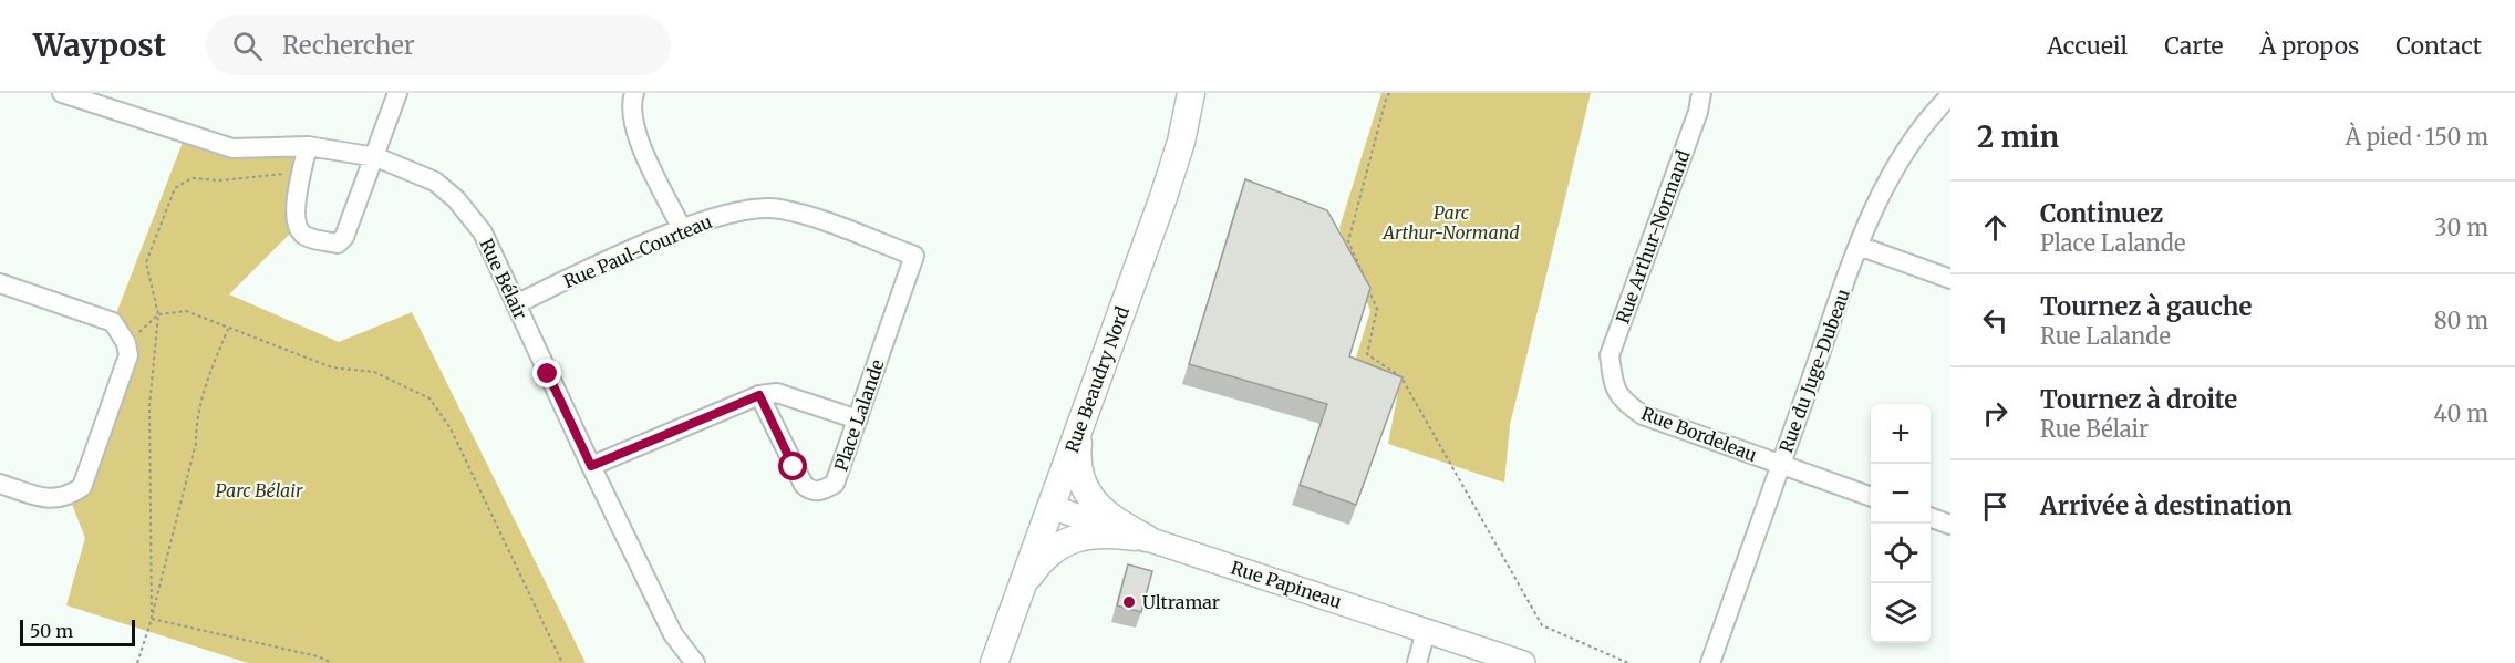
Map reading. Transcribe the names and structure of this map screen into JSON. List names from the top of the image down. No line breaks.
{"streets":{"main road":["Rue Beaudry Nord"],"street":["Rue Arthur-Normand","Rue Paul-Courteau","Rue Bélair","Rue du Juge-Dubeau","Place Lalande","Rue Bordeleau","Rue Papineau"]},"crossings":[["Rue Arthur-Normand","Rue Bordeleau"],["Rue Paul-Courteau","Rue Bélair"],["Rue Paul-Courteau","Place Lalande"],["Rue du Juge-Dubeau","Rue Bordeleau"],["Rue Beaudry Nord","Rue Papineau"]],"parks":["Parc Arthur-Normand","Parc Bélair"],"places":["Ultramar"],"scale_bar":"50 m","page":{"header":"Waypost","search":"Rechercher","nav":["Accueil","Carte","À propos","Contact"],"heading":["2 min","À pied · 150 m"],"list":[["Continuez","Place Lalande","30 m"],["Tournez à gauche","Rue Lalande","80 m"],["Tournez à droite","Rue Bélair","40 m"],"Arrivée à destination"],"map_buttons":["+","−"],"scale":"50 m"}}
